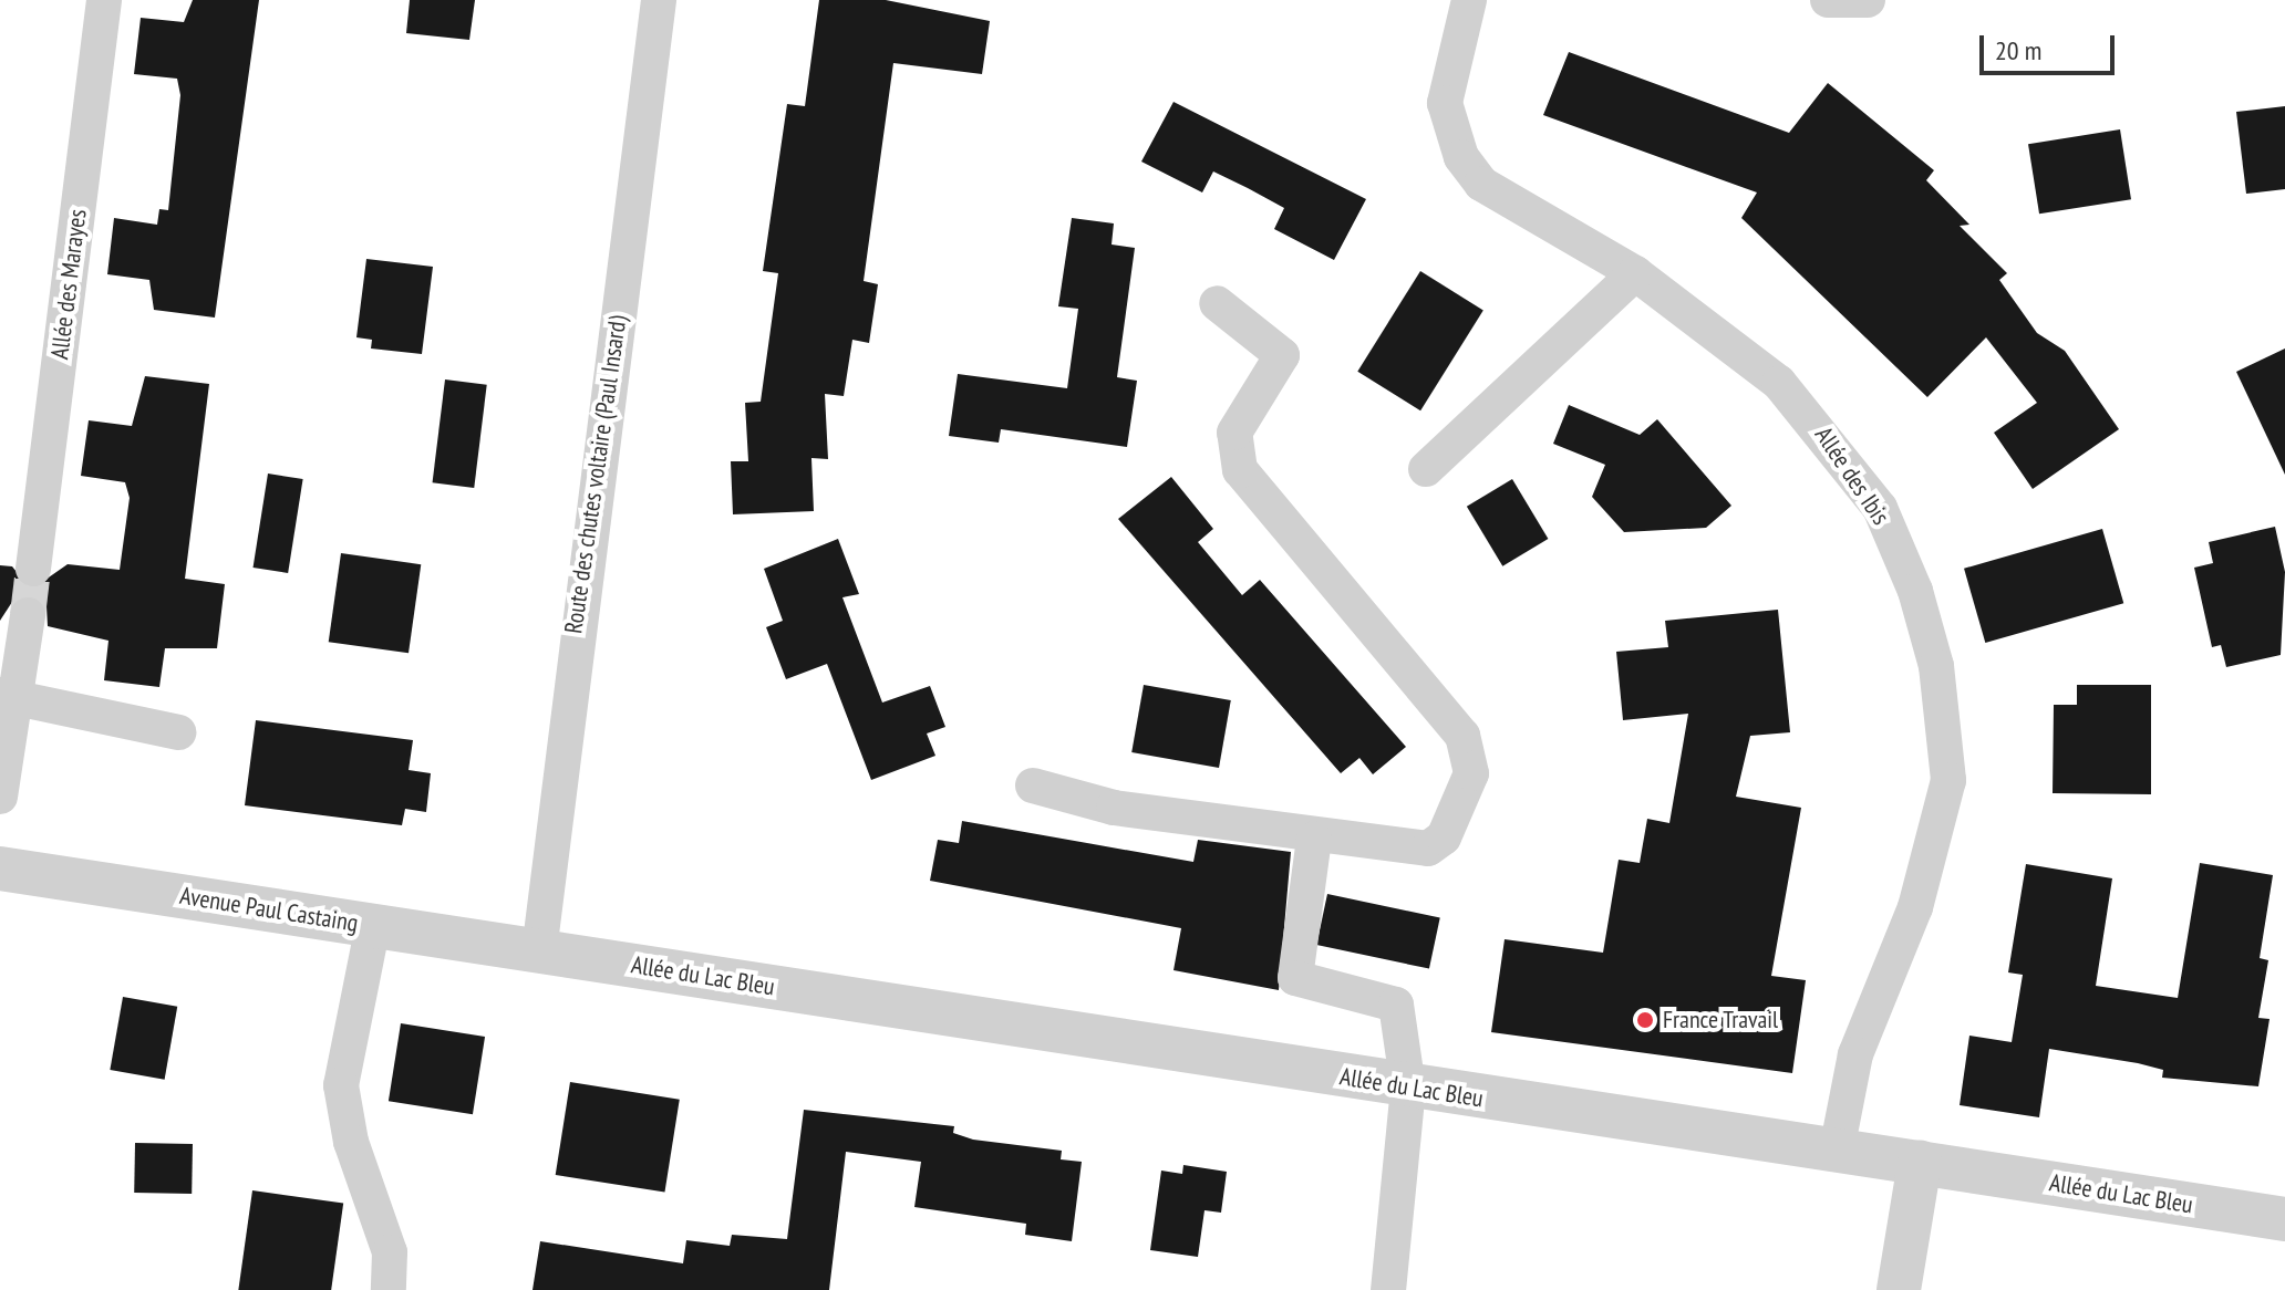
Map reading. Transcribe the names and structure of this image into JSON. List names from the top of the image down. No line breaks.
{"streets":{"street":["Allée des Marayes","Route des chutes voltaire (Paul Insard)","Allée des Ibis","Avenue Paul Castaing","Allée du Lac Bleu"]},"crossings":[["Route des chutes voltaire (Paul Insard)","Avenue Paul Castaing"],["Route des chutes voltaire (Paul Insard)","Allée du Lac Bleu"],["Allée des Ibis","Allée du Lac Bleu"],["Avenue Paul Castaing","Allée du Lac Bleu"]],"places":["France Travail"],"scale_bar":"20 m"}
